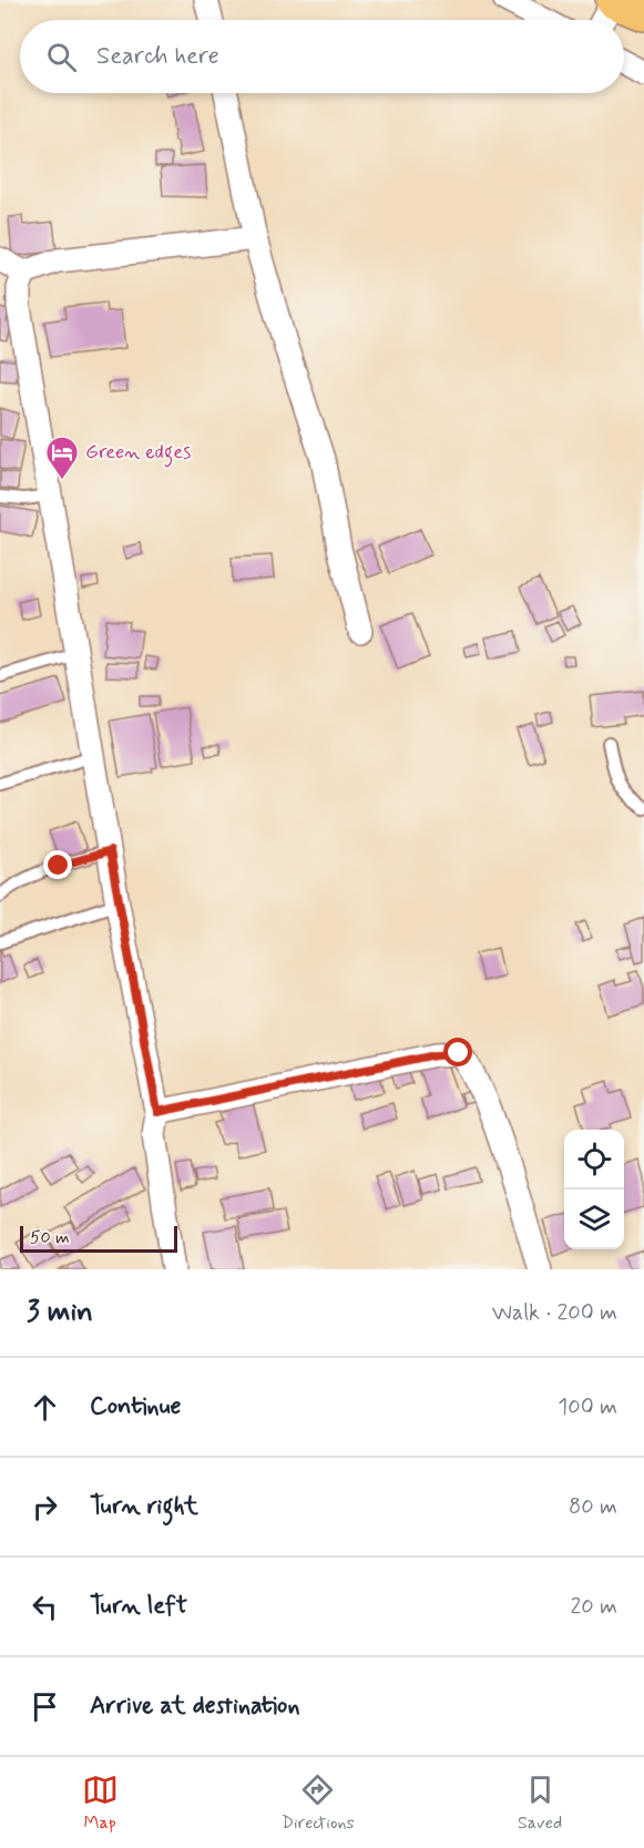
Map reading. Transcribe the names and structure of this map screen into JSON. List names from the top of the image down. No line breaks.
{"places":{"hotel":["Green edges"]},"scale_bar":"50 m","page":{"search":"Search here","scale":"50 m","heading":["3 min","Walk · 200 m"],"list":[["Continue","100 m"],["Turn right","80 m"],["Turn left","20 m"],"Arrive at destination"],"nav":["Map","Directions","Saved"]}}
